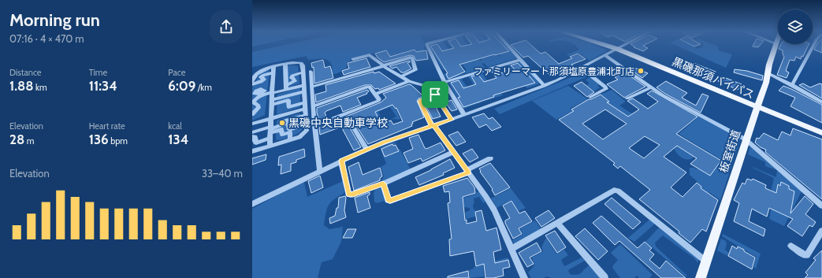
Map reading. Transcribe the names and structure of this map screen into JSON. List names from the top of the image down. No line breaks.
{"streets":{"main road":["黒磯那須バイパス","板室街道"]},"crossings":[["黒磯那須バイパス","板室街道"]],"places":["ファミリーマート那須塩原豊浦北町店","黒磯中央自動車学校"],"page":{"heading":["Morning run","07:16 · 4 × 470 m"],"stats":[["Distance","1.88 km"],["Time","11:34"],["Pace","6:09 /km"],["Elevation","28 m"],["Heart rate","136 bpm"],["kcal","134"]],"chart":["Elevation","33–40 m"]}}
